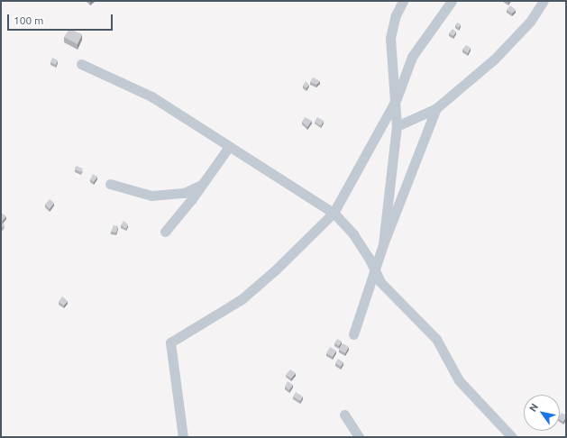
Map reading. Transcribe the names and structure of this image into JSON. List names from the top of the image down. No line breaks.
{"scale_bar":"100 m","north":"top left"}
